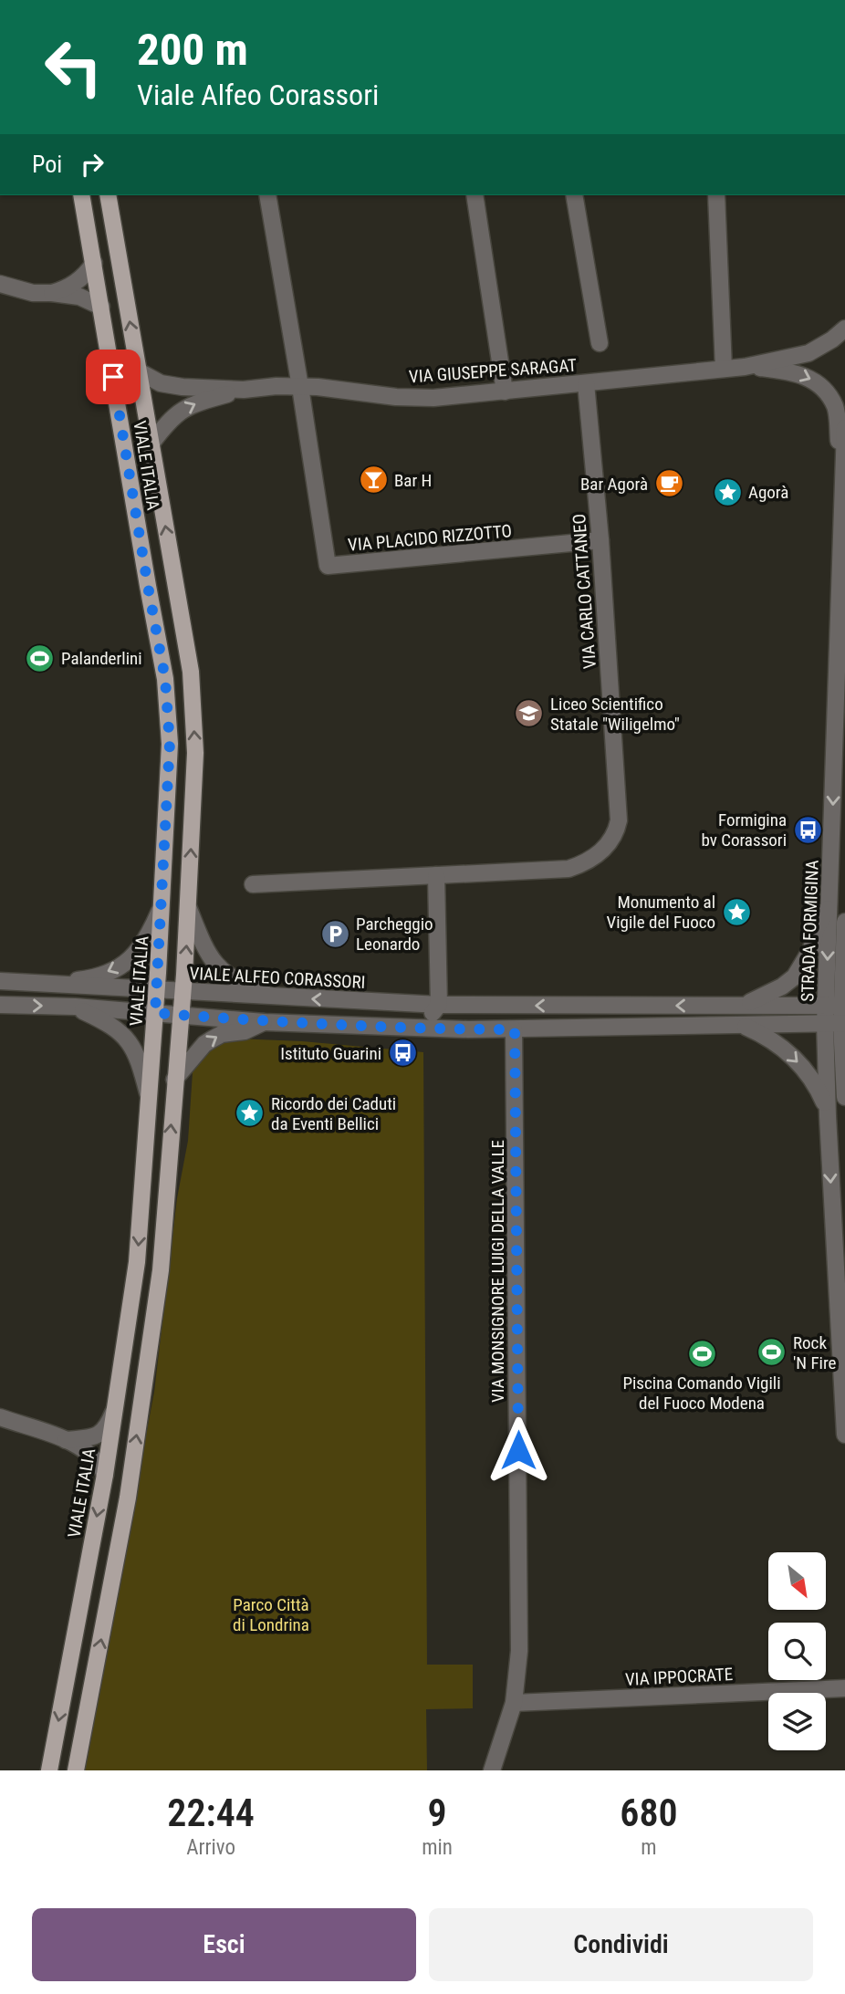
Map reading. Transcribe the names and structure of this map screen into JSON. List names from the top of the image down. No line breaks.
{"streets":{"main road":["VIALE ITALIA"],"street":["VIA GIUSEPPE SARAGAT","VIA PLACIDO RIZZOTTO","VIA CARLO CATTANEO","STRADA FORMIGINA","VIALE ALFEO CORASSORI","VIA MONSIGNORE LUIGI DELLA VALLE","VIA IPPOCRATE"]},"crossings":[["VIA GIUSEPPE SARAGAT","VIALE ITALIA"],["VIA GIUSEPPE SARAGAT","VIA PLACIDO RIZZOTTO"],["VIA GIUSEPPE SARAGAT","VIA CARLO CATTANEO"],["VIA GIUSEPPE SARAGAT","STRADA FORMIGINA"],["VIALE ITALIA","VIALE ALFEO CORASSORI"],["VIA PLACIDO RIZZOTTO","VIA CARLO CATTANEO"],["STRADA FORMIGINA","VIALE ALFEO CORASSORI"],["VIA MONSIGNORE LUIGI DELLA VALLE","VIA IPPOCRATE"]],"one_way":["STRADA FORMIGINA"],"parks":["Parco Città di Londrina"],"places":{"bar":["Bar H"],"cafe":["Bar Agorà"],"place":["Agorà","Monumento al Vigile del Fuoco","Ricordo dei Caduti da Eventi Bellici"],"sports":["Palanderlini","Rock 'N Fire","Piscina Comando Vigili del Fuoco Modena"],"school or university":["Liceo Scientifico Statale \"Wiligelmo\""],"bus stop":["Formigina bv Corassori","Istituto Guarini"],"parking":["Parcheggio Leonardo"]},"north":"bottom right","page":{"turn":["200 m","Viale Alfeo Corassori"],"then":"Poi","eta":["22:44","Arrivo","9","min","680","m"],"buttons":["Esci","Condividi"]}}
